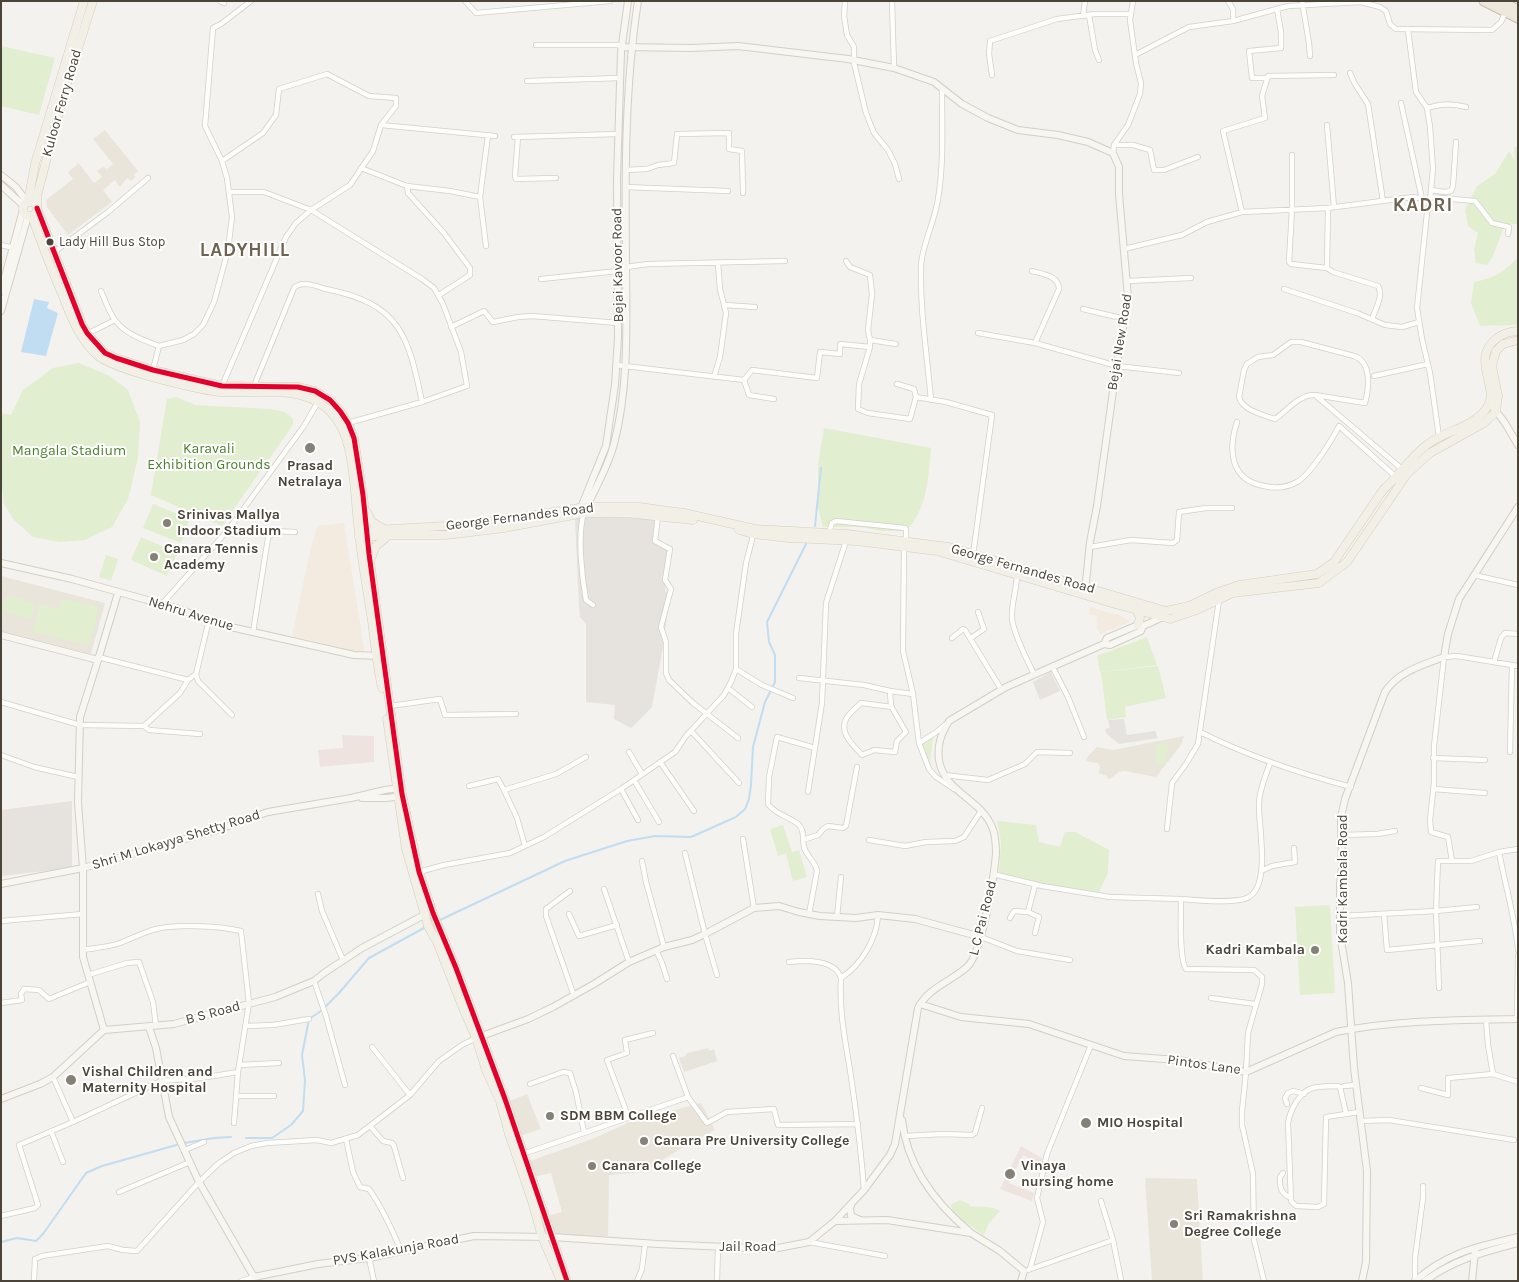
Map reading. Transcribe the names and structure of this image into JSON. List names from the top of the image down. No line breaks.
{"streets":{"main road":["Kuloor Ferry Road","George Fernandes Road"],"street":["Bejai Kavoor Road","Bejai New Road","Nehru Avenue","Shri M Lokayya Shetty Road","Kadri Kambala Road","L C Pai Road","B S Road","Pintos Lane","Jail Road","PVS Kalakunja Road"]},"crossings":[["Bejai Kavoor Road","George Fernandes Road"],["Bejai New Road","George Fernandes Road"],["Kadri Kambala Road","Pintos Lane"],["L C Pai Road","Pintos Lane"],["Jail Road","PVS Kalakunja Road"]],"districts":["KADRI","LADYHILL"],"parks":["Karavali Exhibition Grounds","Mangala Stadium"],"places":["Lady Hill Bus Stop","Prasad Netralaya","Srinivas Mallya Indoor Stadium","Canara Tennis Academy","Kadri Kambala","Vishal Children and Maternity Hospital","SDM BBM College","MIO Hospital","Canara Pre University College","Canara College","Vinaya nursing home","Sri Ramakrishna Degree College"]}
